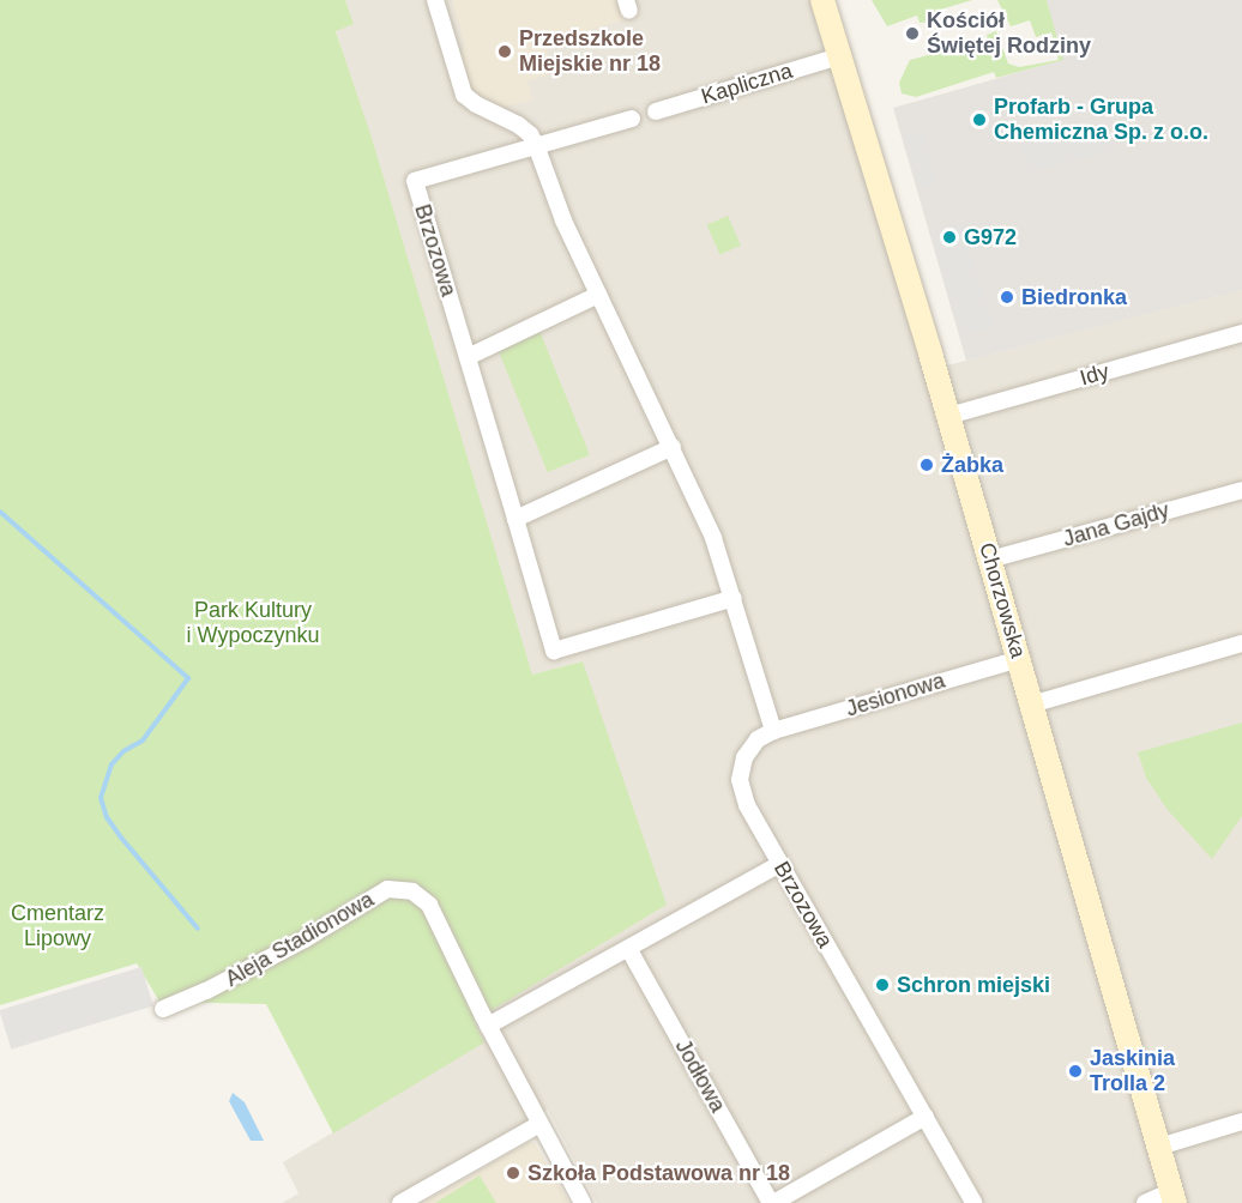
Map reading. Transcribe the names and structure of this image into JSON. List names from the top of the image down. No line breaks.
{"streets":{"main road":["Chorzowska"],"street":["Kapliczna","Brzozowa","Idy","Jana Gajdy","Jesionowa","Aleja Stadionowa","Jodłowa"]},"crossings":[["Kapliczna","Chorzowska"],["Brzozowa","Jesionowa"],["Brzozowa","Jodłowa"],["Idy","Chorzowska"],["Jana Gajdy","Chorzowska"],["Chorzowska","Jesionowa"]],"parks":["Park Kultury i Wypoczynku","Cmentarz Lipowy"],"places":["Kościół Świętej Rodziny","Przedszkole Miejskie nr 18","Profarb - Grupa Chemiczna Sp. z o.o.","G972","Biedronka","Żabka","Schron miejski","Jaskinia Trolla 2","Szkoła Podstawowa nr 18"]}
